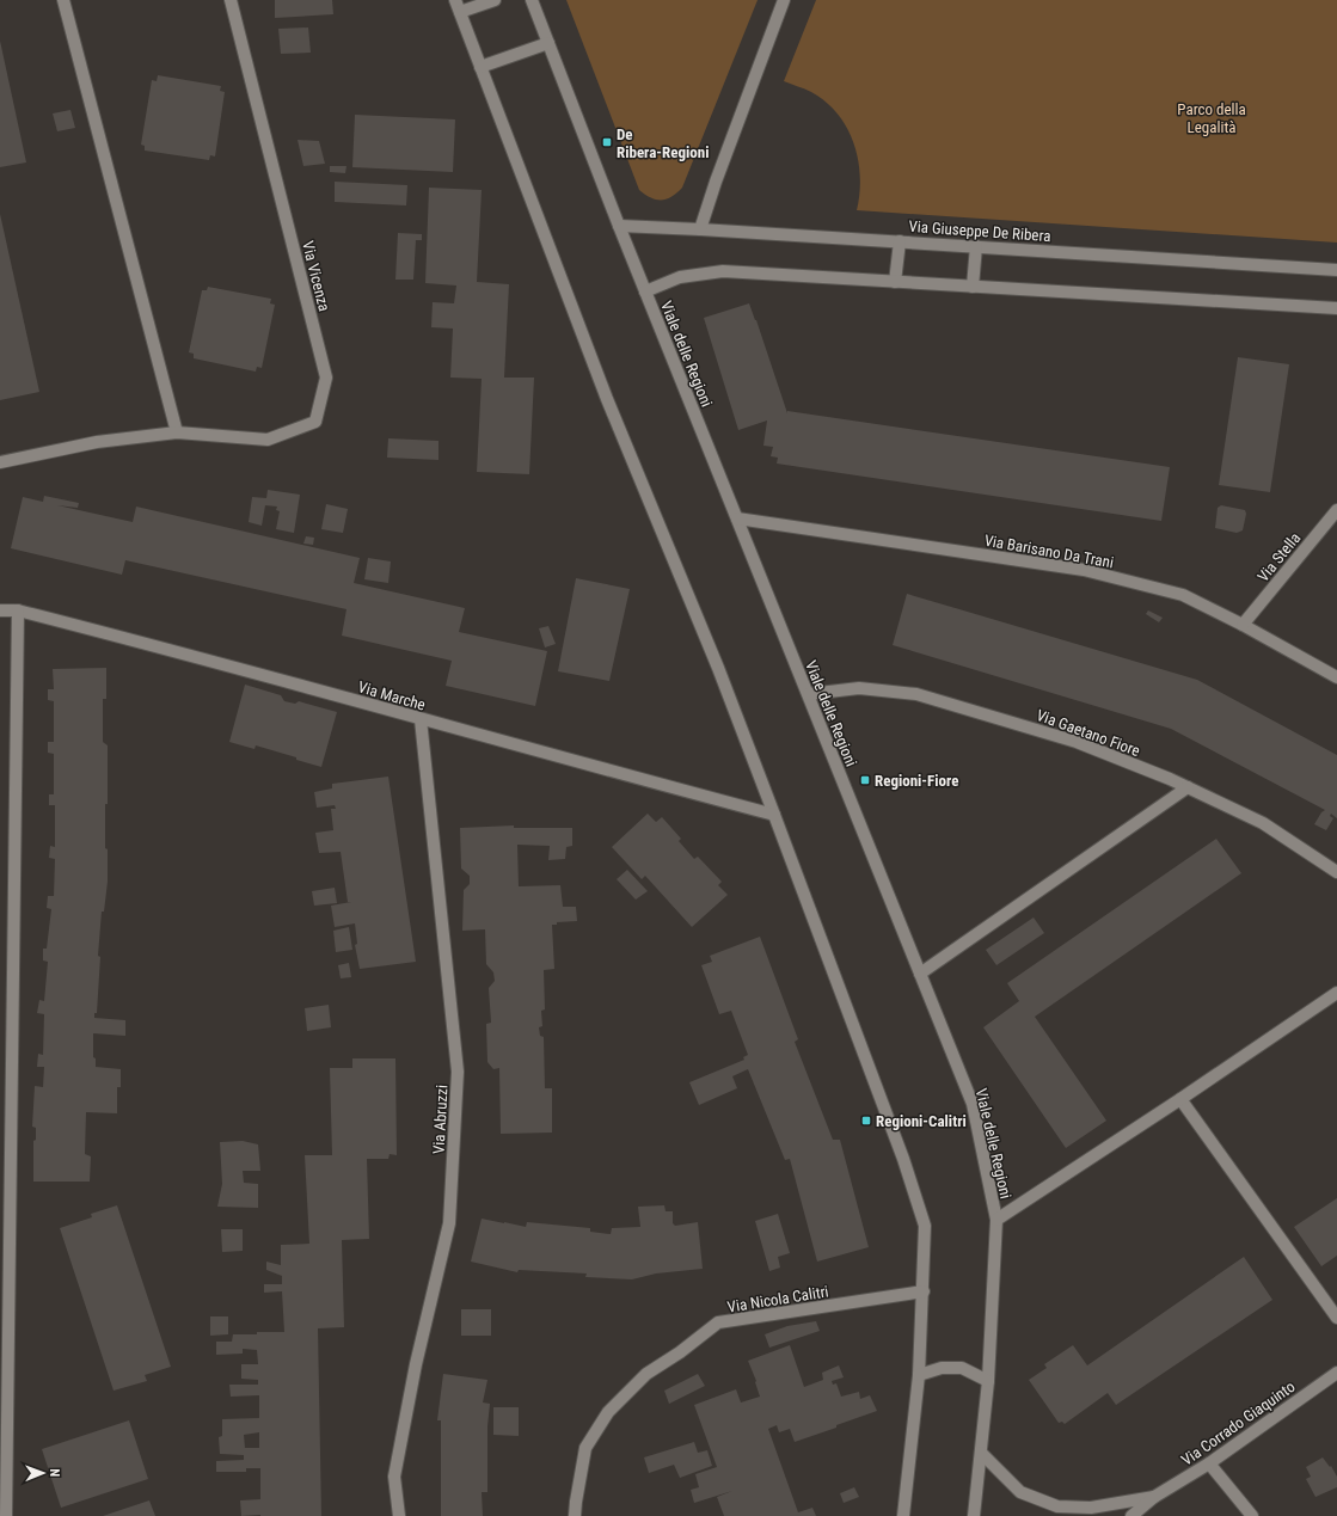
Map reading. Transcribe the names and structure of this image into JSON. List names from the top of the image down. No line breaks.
{"streets":{"street":["Via Giuseppe De Ribera","Via Vicenza","Viale delle Regioni","Via Barisano Da Trani","Via Stella","Via Marche","Via Gaetano Fiore","Via Abruzzi","Via Nicola Calitri","Via Corrado Giaquinto"]},"crossings":[["Via Giuseppe De Ribera","Viale delle Regioni"],["Viale delle Regioni","Via Barisano Da Trani"],["Viale delle Regioni","Via Gaetano Fiore"],["Viale delle Regioni","Via Corrado Giaquinto"],["Via Barisano Da Trani","Via Stella"],["Via Marche","Via Abruzzi"]],"parks":["Parco della Legalità"],"places":{"transit":["De Ribera-Regioni","Regioni-Fiore","Regioni-Calitri"]},"north":"right"}
